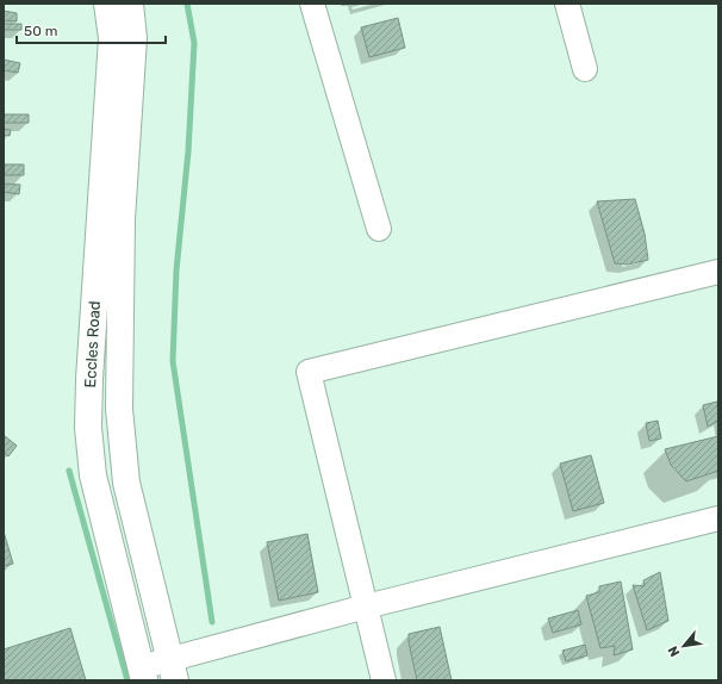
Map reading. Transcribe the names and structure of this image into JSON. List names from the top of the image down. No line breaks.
{"streets":{"street":["Eccles Road"]},"scale_bar":"50 m","north":"bottom left"}
